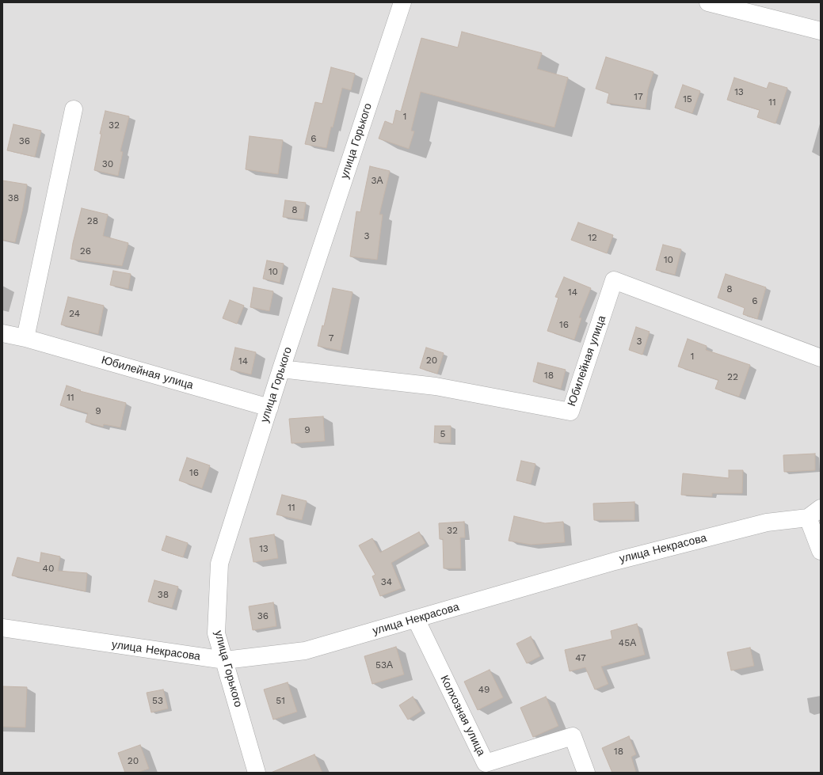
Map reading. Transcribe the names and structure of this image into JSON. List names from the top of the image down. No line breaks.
{"streets":{"street":["улица Горького","Юбилейная улица","улица Некрасова","Колхозная улица"]},"crossings":[["улица Горького","Юбилейная улица"],["улица Горького","улица Некрасова"],["улица Некрасова","Колхозная улица"]],"house_numbers":["13","17","15","11","1","32","6","36","30","3А","38","8","28","3","12","26","10","10","8","14","6","24","16","7","3","1","20","14","18","22","11","9","9","5","16","11","32","13","40","34","38","36","45А","47","53А","49","53","51","18","20"]}
